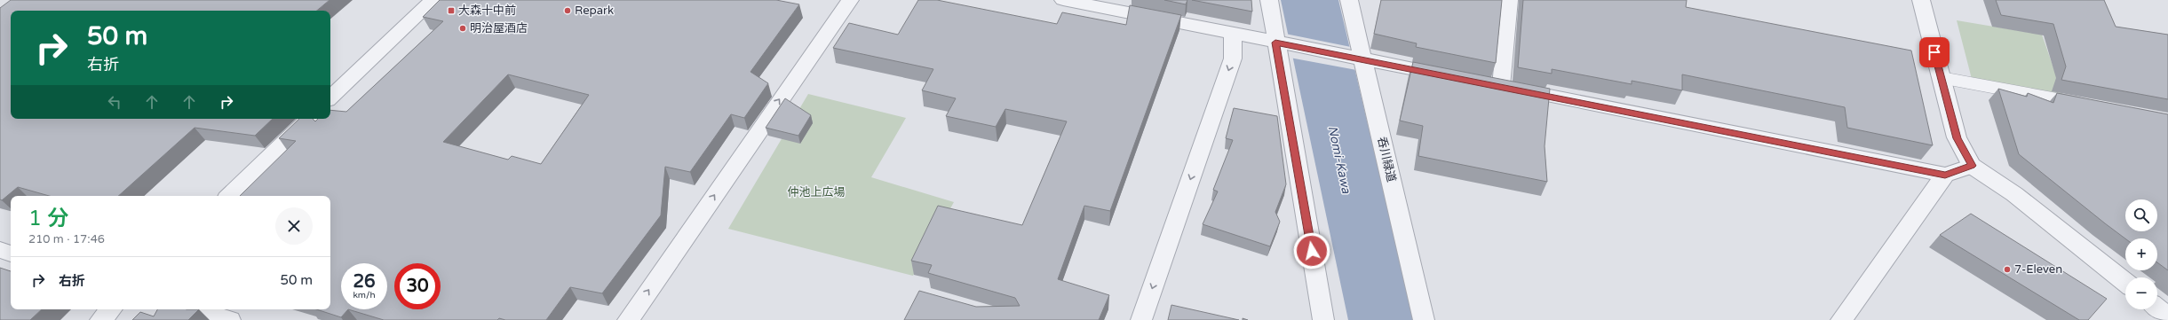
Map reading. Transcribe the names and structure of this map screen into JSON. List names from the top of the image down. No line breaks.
{"streets":{"street":["呑川緑道"]},"water":["Nomi-Kawa"],"parks":["仲池上広場"],"places":{"transit":["大森十中前"],"other":["Repark","明治屋酒店","7-Eleven"]},"page":{"turn":["50 m","右折"],"heading":["1 分","210 m · 17:46"],"map_buttons":["+","−"],"list":[{"name":"右折","value":"50 m"}],"speed":"26 km/h","limit":"30"}}
